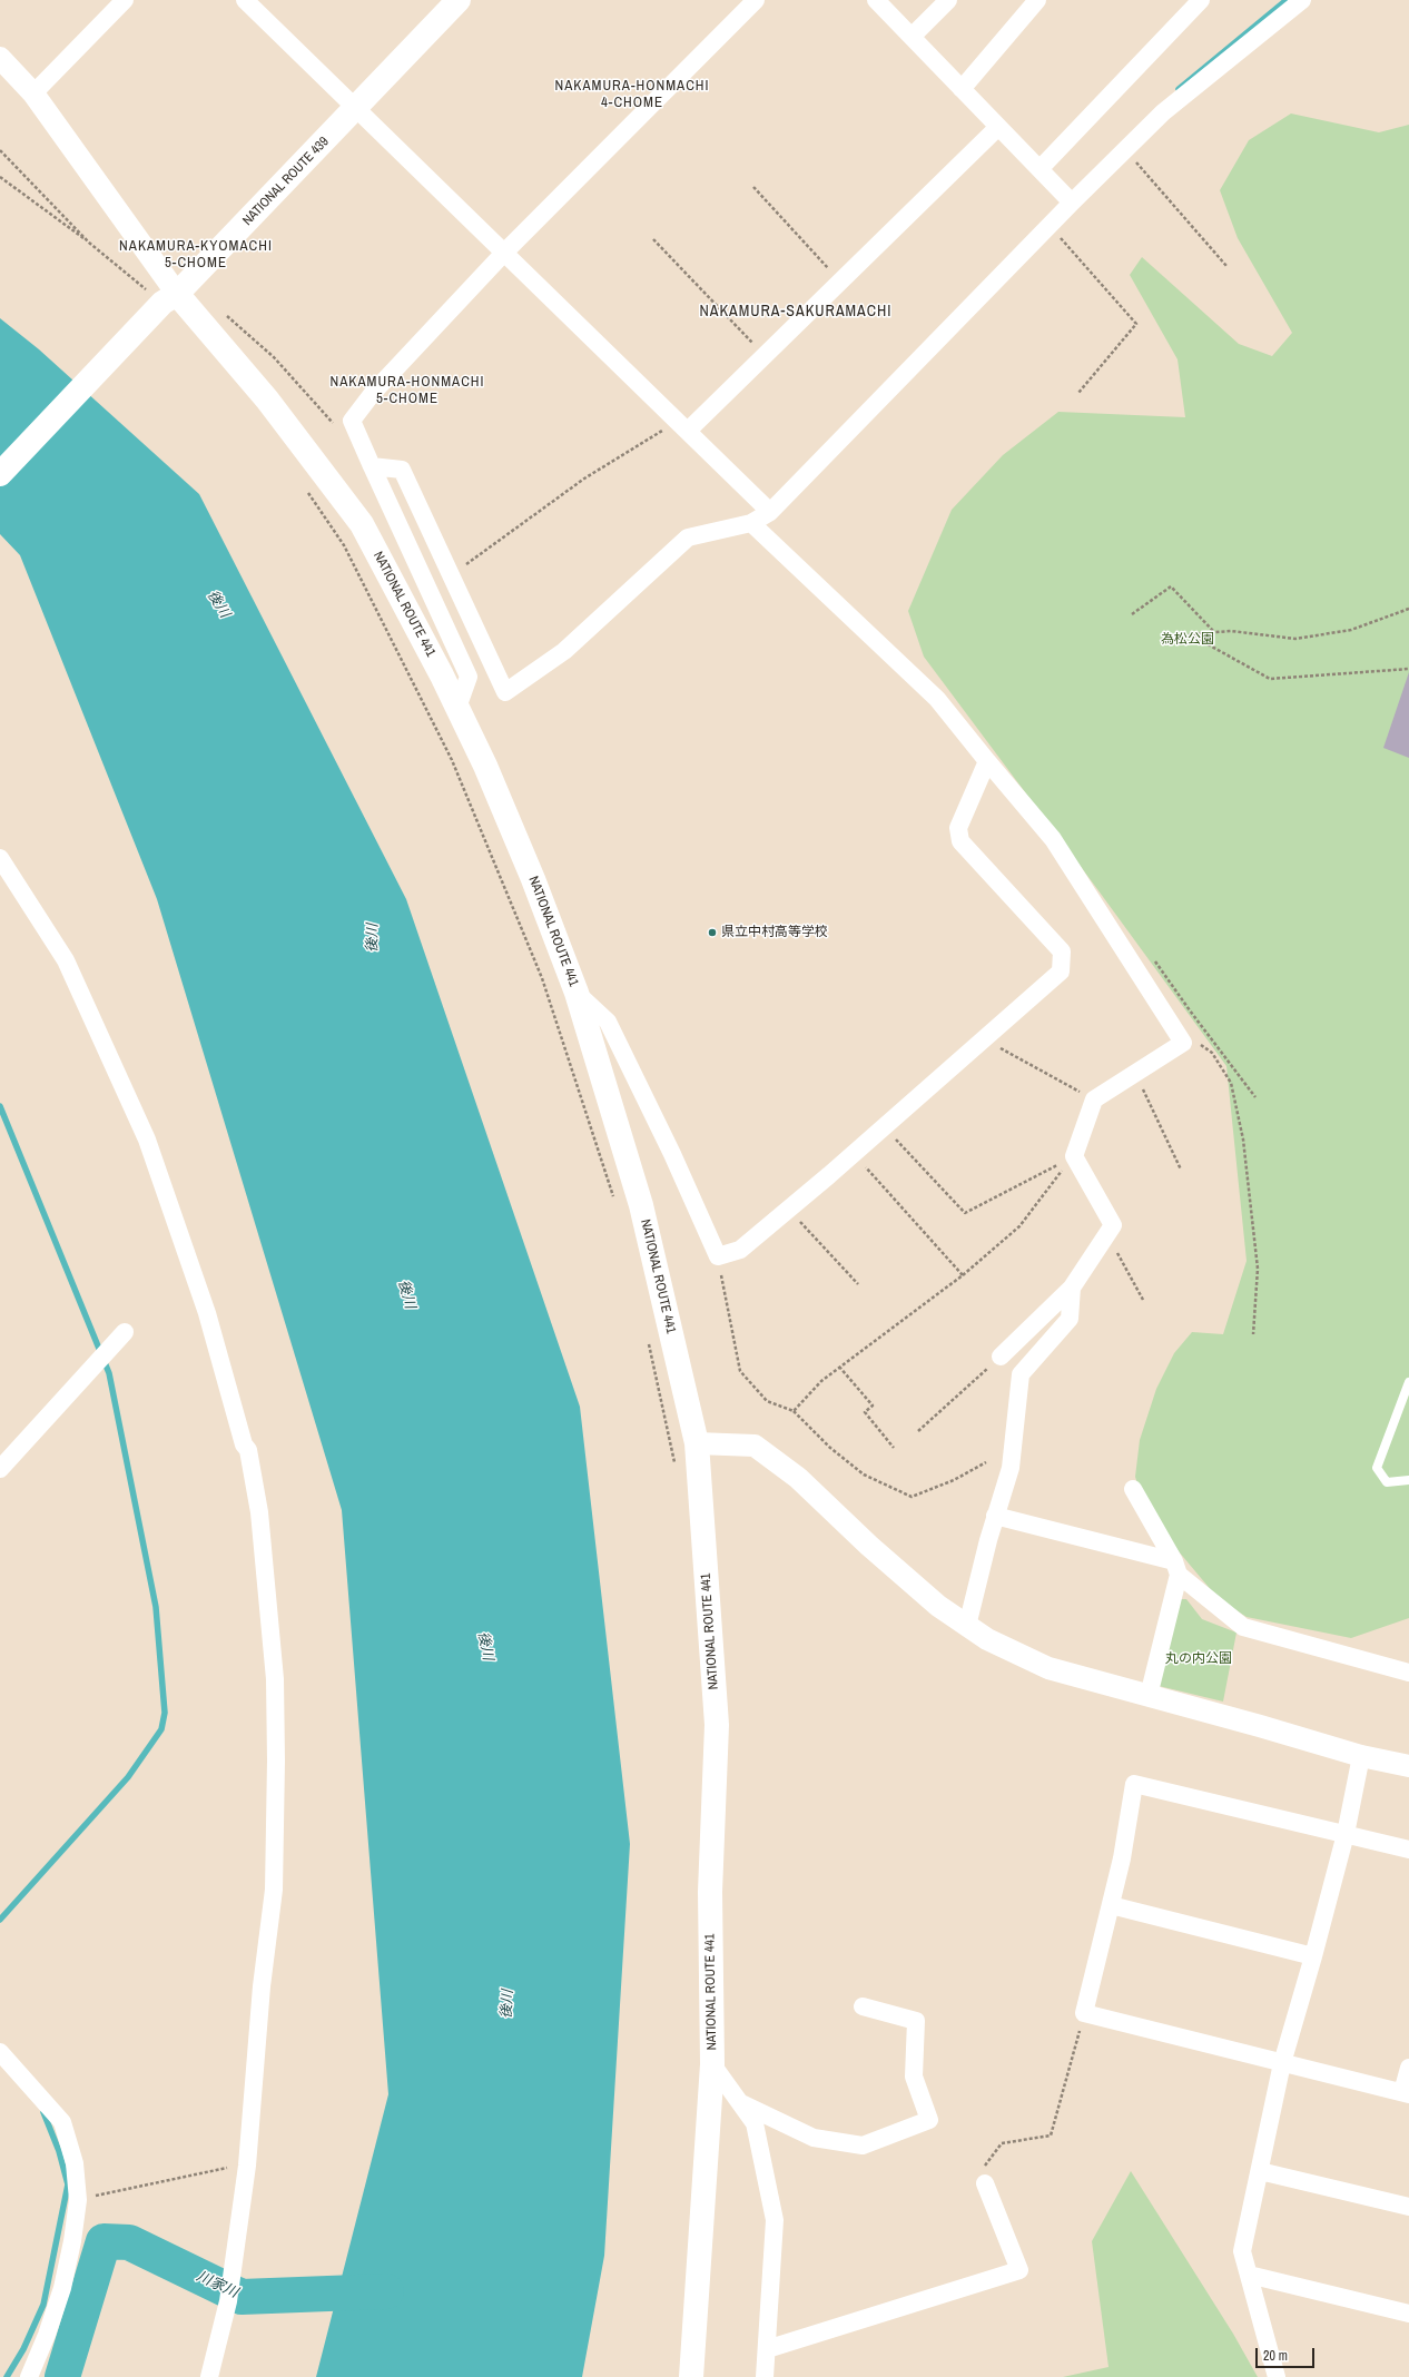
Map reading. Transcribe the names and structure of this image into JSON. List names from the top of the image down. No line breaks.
{"streets":{"highway":["NATIONAL ROUTE 439","NATIONAL ROUTE 441"]},"crossings":[["NATIONAL ROUTE 439","NATIONAL ROUTE 441"]],"districts":["NAKAMURA-HONMACHI 4-CHOME","NAKAMURA-KYOMACHI 5-CHOME","NAKAMURA-SAKURAMACHI","NAKAMURA-HONMACHI 5-CHOME"],"water":["後川","川家川"],"parks":["為松公園","丸の内公園"],"places":["県立中村高等学校"],"scale_bar":"20 m"}
